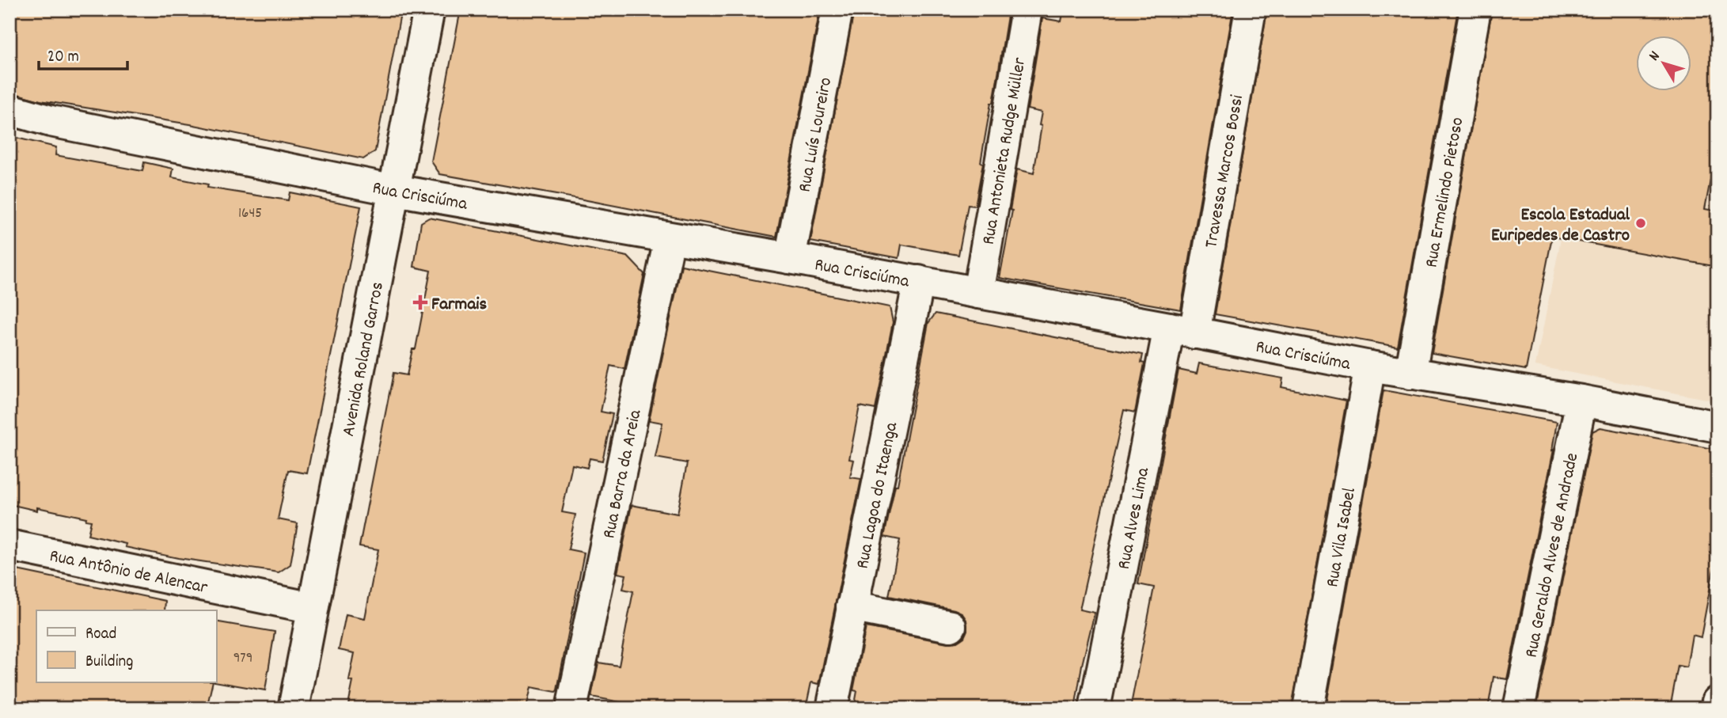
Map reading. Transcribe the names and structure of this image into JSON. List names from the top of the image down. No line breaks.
{"streets":{"street":["Rua Luís Loureiro","Rua Antonieta Rudge Müller","Travessa Marcos Bossi","Rua Ermelindo Pietoso","Rua Crisciúma","Avenida Roland Garros","Rua Barra da Areia","Rua Lagoa do Itaenga","Rua Alves Lima","Rua Vila Isabel","Rua Geraldo Alves de Andrade","Rua Antônio de Alencar"]},"crossings":[["Rua Luís Loureiro","Rua Crisciúma"],["Rua Antonieta Rudge Müller","Rua Crisciúma"],["Travessa Marcos Bossi","Rua Crisciúma"],["Travessa Marcos Bossi","Rua Alves Lima"],["Rua Ermelindo Pietoso","Rua Crisciúma"],["Rua Crisciúma","Avenida Roland Garros"],["Rua Crisciúma","Rua Barra da Areia"],["Rua Crisciúma","Rua Lagoa do Itaenga"],["Rua Crisciúma","Rua Alves Lima"],["Rua Crisciúma","Rua Vila Isabel"],["Rua Crisciúma","Rua Geraldo Alves de Andrade"],["Avenida Roland Garros","Rua Antônio de Alencar"]],"places":{"other":["Escola Estadual Euripedes de Castro"],"health":["Farmais"]},"house_numbers":["1645","979"],"legend":["Road","Building"],"scale_bar":"20 m","north":"top left"}
